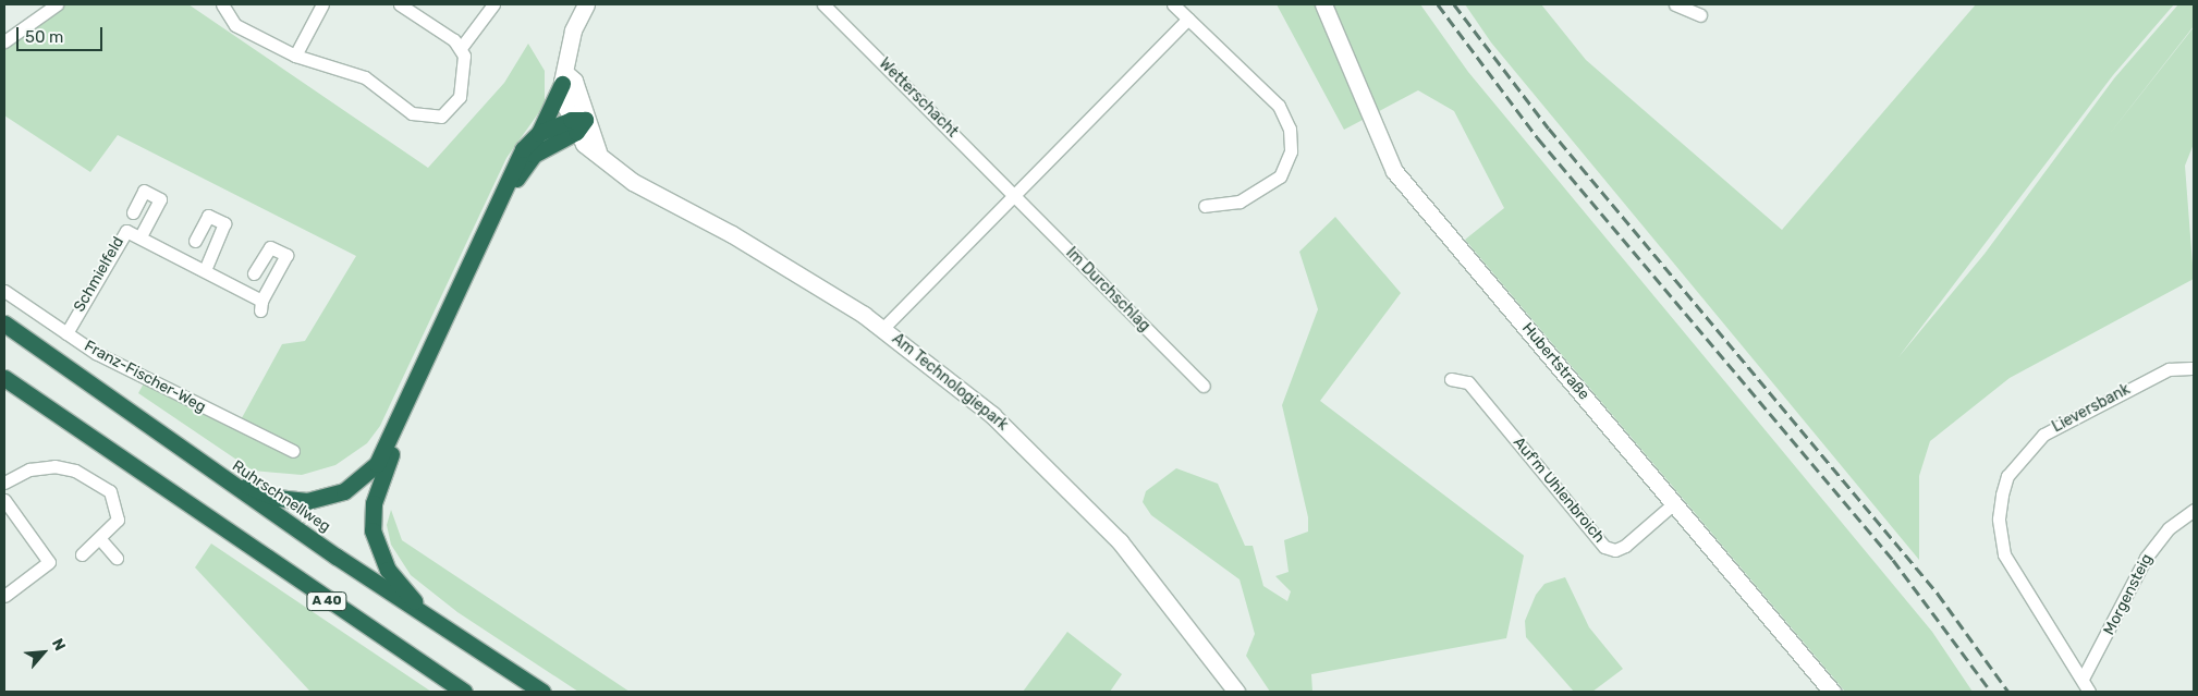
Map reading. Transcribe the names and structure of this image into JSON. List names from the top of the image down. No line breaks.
{"streets":{"highway":["Ruhrschnellweg","A 40"],"street":["Wetterschacht","Schmielfeld","Im Durchschlag","Hubertstraße","Franz-Fischer-Weg","Am Technologiepark","Lieversbank","Auf'm Uhlenbroich","Morgensteig"]},"crossings":[["Wetterschacht","Im Durchschlag"],["Schmielfeld","Franz-Fischer-Weg"],["Hubertstraße","Auf'm Uhlenbroich"],["Lieversbank","Morgensteig"]],"scale_bar":"50 m","north":"top right"}
